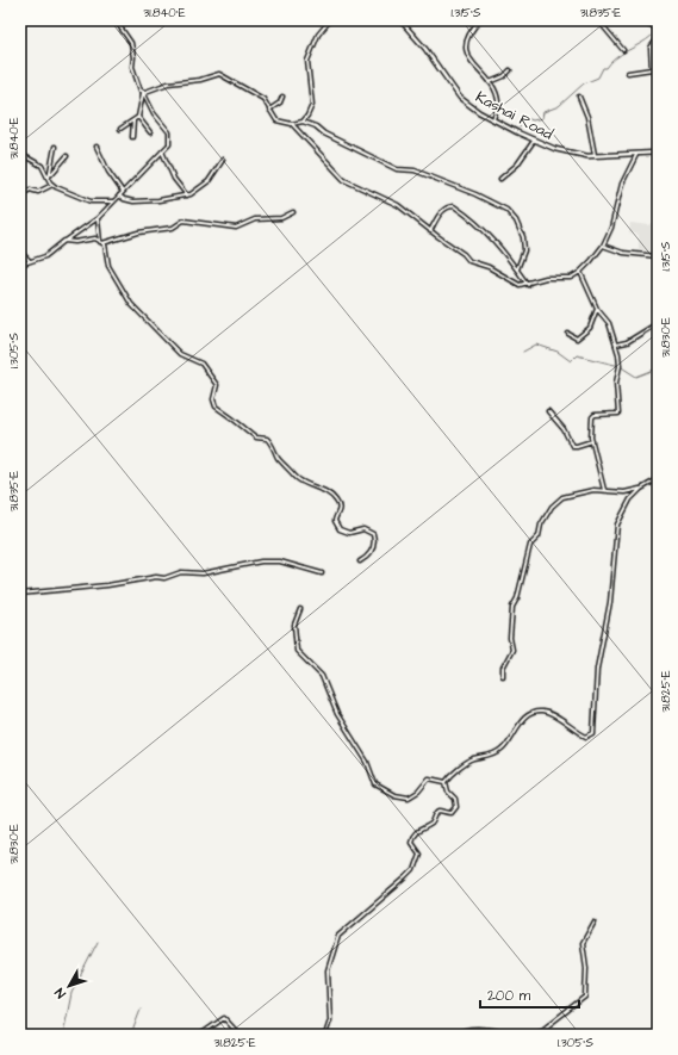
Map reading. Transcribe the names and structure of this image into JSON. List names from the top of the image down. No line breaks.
{"streets":{"street":["Kashai Road"]},"scale_bar":"200 m","north":"bottom left","coordinates":["31.840°E","1.315°S","31.835°E","31.830°E","1.305°S","31.825°E"]}
